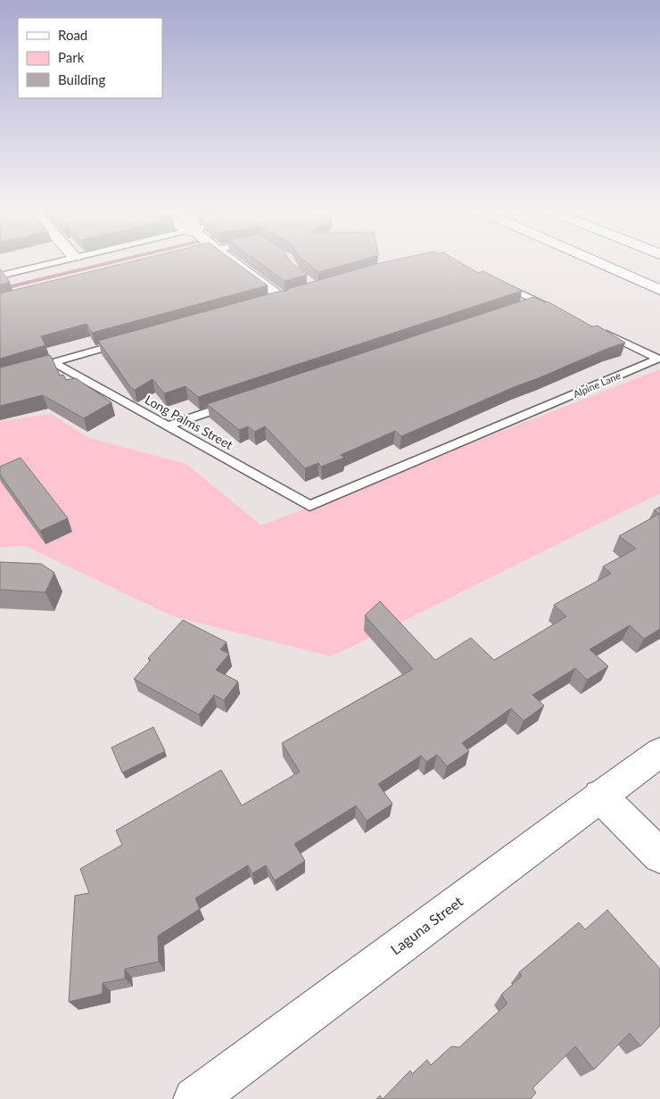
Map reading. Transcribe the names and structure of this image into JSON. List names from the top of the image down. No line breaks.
{"streets":{"main road":["Laguna Street"],"lane":["Alpine Lane","Long Palms Street"]},"crossings":[["Alpine Lane","Long Palms Street"]],"legend":["Road","Park","Building"]}
